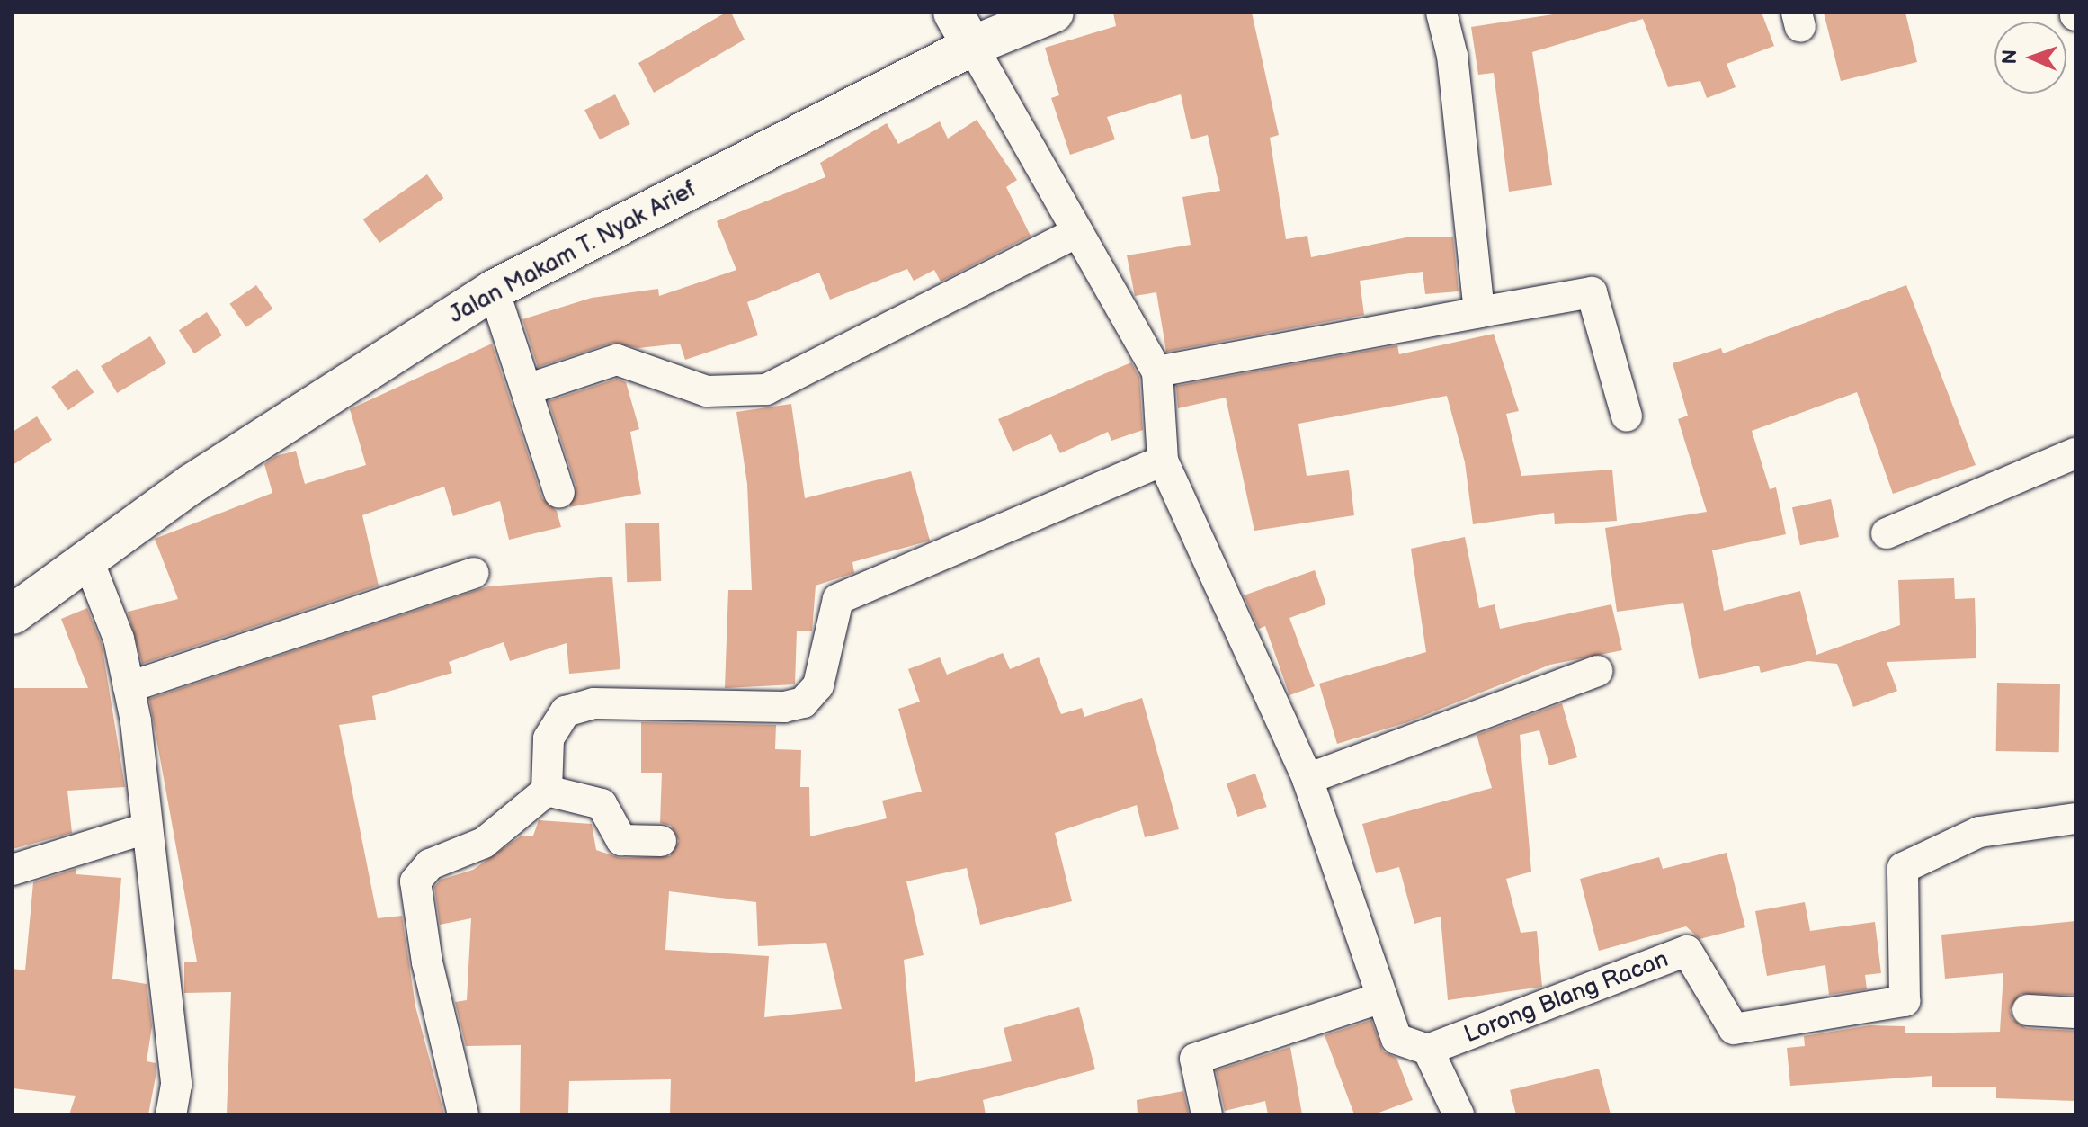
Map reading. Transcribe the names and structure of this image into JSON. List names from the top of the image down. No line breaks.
{"streets":{"street":["Jalan Makam T. Nyak Arief","Lorong Blang Racan"]},"north":"left"}
